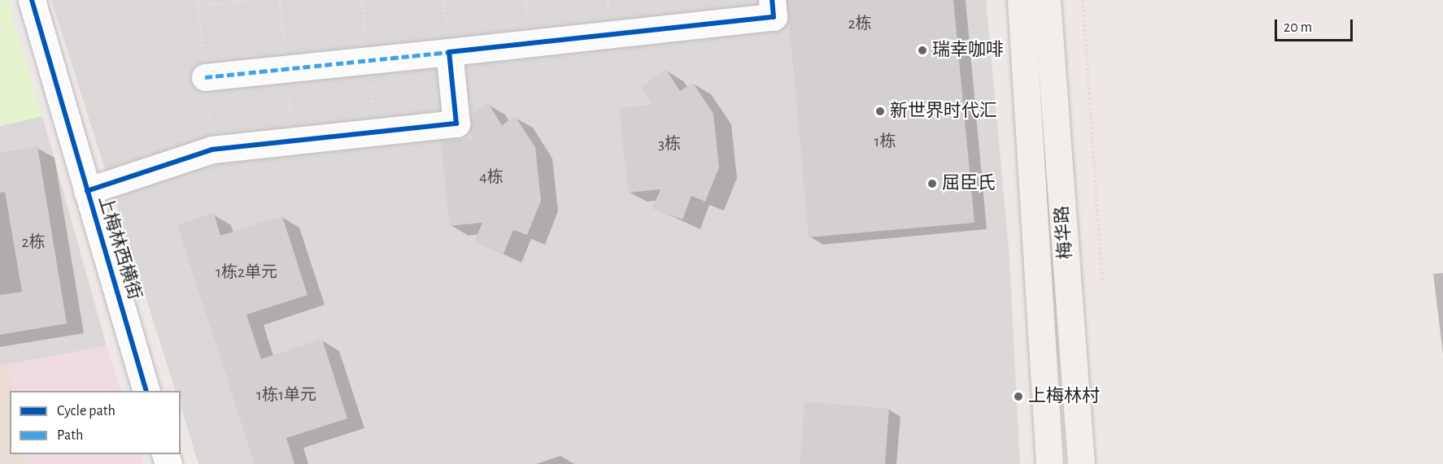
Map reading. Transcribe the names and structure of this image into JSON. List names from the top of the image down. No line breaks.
{"streets":{"main road":["梅华路"],"street":["上梅林西横街"]},"places":["瑞幸咖啡","新世界时代汇","屈臣氏","上梅林村"],"house_numbers":["2栋","1栋","3栋","4栋","2栋","1栋2单元","1栋1单元"],"legend":["Cycle path","Path"],"scale_bar":"20 m"}
